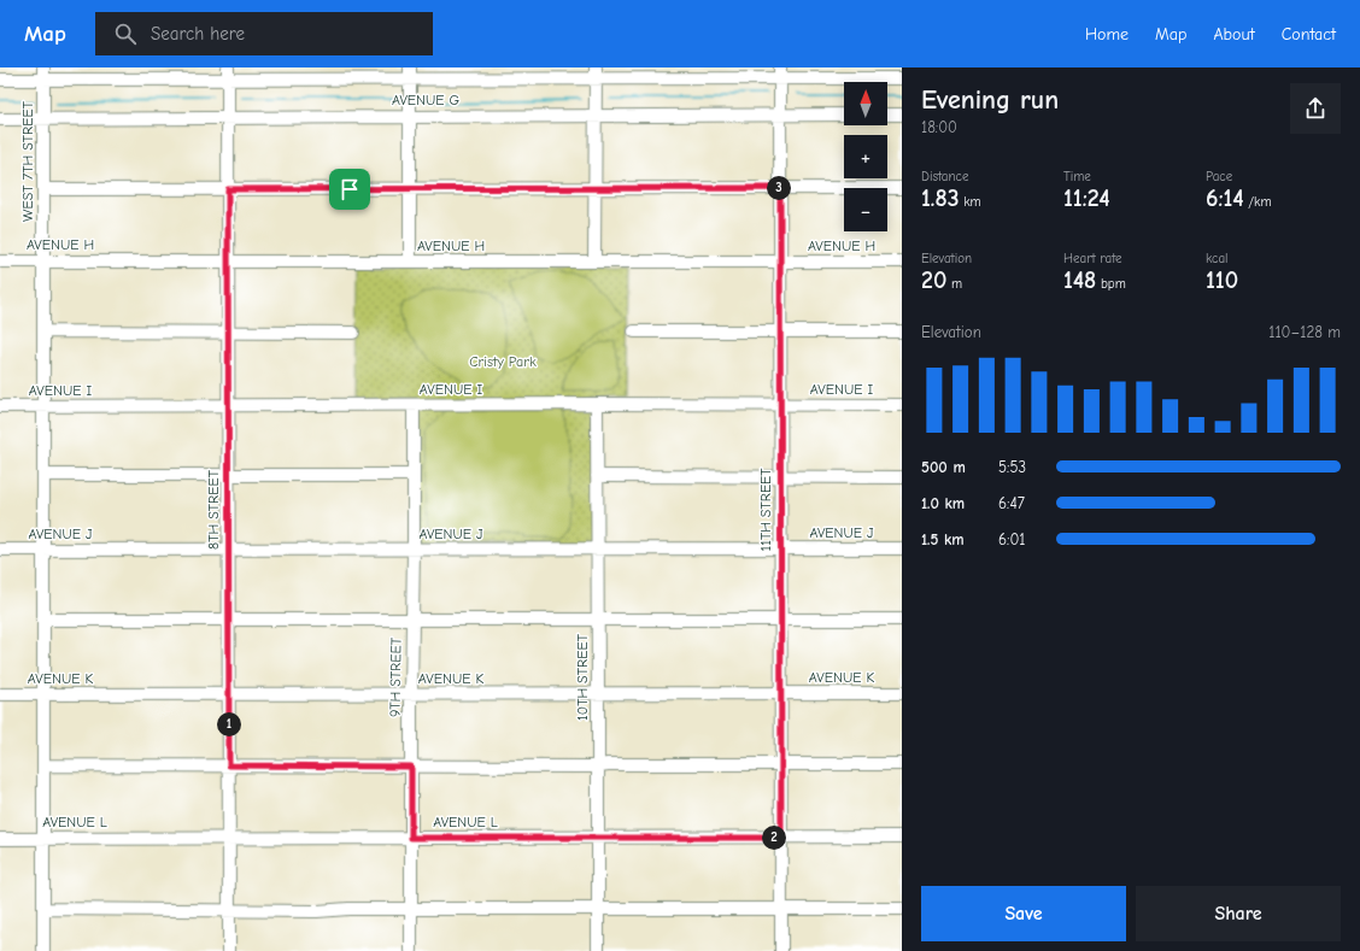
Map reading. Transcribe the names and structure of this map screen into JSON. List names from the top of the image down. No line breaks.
{"streets":{"street":["AVENUE G","WEST 7TH STREET","AVENUE H","AVENUE I","8TH STREET","11TH STREET","AVENUE J","9TH STREET","10TH STREET","AVENUE K","AVENUE L"]},"crossings":[["AVENUE G","WEST 7TH STREET"],["AVENUE G","8TH STREET"],["AVENUE G","11TH STREET"],["WEST 7TH STREET","AVENUE H"],["WEST 7TH STREET","AVENUE I"],["WEST 7TH STREET","AVENUE J"],["WEST 7TH STREET","AVENUE K"],["WEST 7TH STREET","AVENUE L"],["AVENUE H","8TH STREET"],["AVENUE H","11TH STREET"],["AVENUE I","8TH STREET"],["AVENUE I","11TH STREET"],["AVENUE I","9TH STREET"],["AVENUE I","10TH STREET"],["8TH STREET","AVENUE J"],["8TH STREET","AVENUE K"],["8TH STREET","AVENUE L"],["11TH STREET","AVENUE J"],["11TH STREET","AVENUE K"],["11TH STREET","AVENUE L"],["AVENUE J","9TH STREET"],["AVENUE J","10TH STREET"],["9TH STREET","AVENUE K"],["9TH STREET","AVENUE L"],["10TH STREET","AVENUE K"],["10TH STREET","AVENUE L"]],"parks":["Cristy Park"],"north":"top","page":{"header":"Map","search":"Search here","nav":["Home","Map","About","Contact"],"heading":["Evening run","18:00"],"map_buttons":["+","−"],"stats":[["Distance","1.83 km"],["Time","11:24"],["Pace","6:14 /km"],["Elevation","20 m"],["Heart rate","148 bpm"],["kcal","110"]],"pins":["3","1","2"],"chart":["Elevation","110–128 m"],"list":[{"name":"500 m","note":"5:53"},{"name":"1.0 km","note":"6:47"},{"name":"1.5 km","note":"6:01"}],"buttons":["Save","Share"]}}
